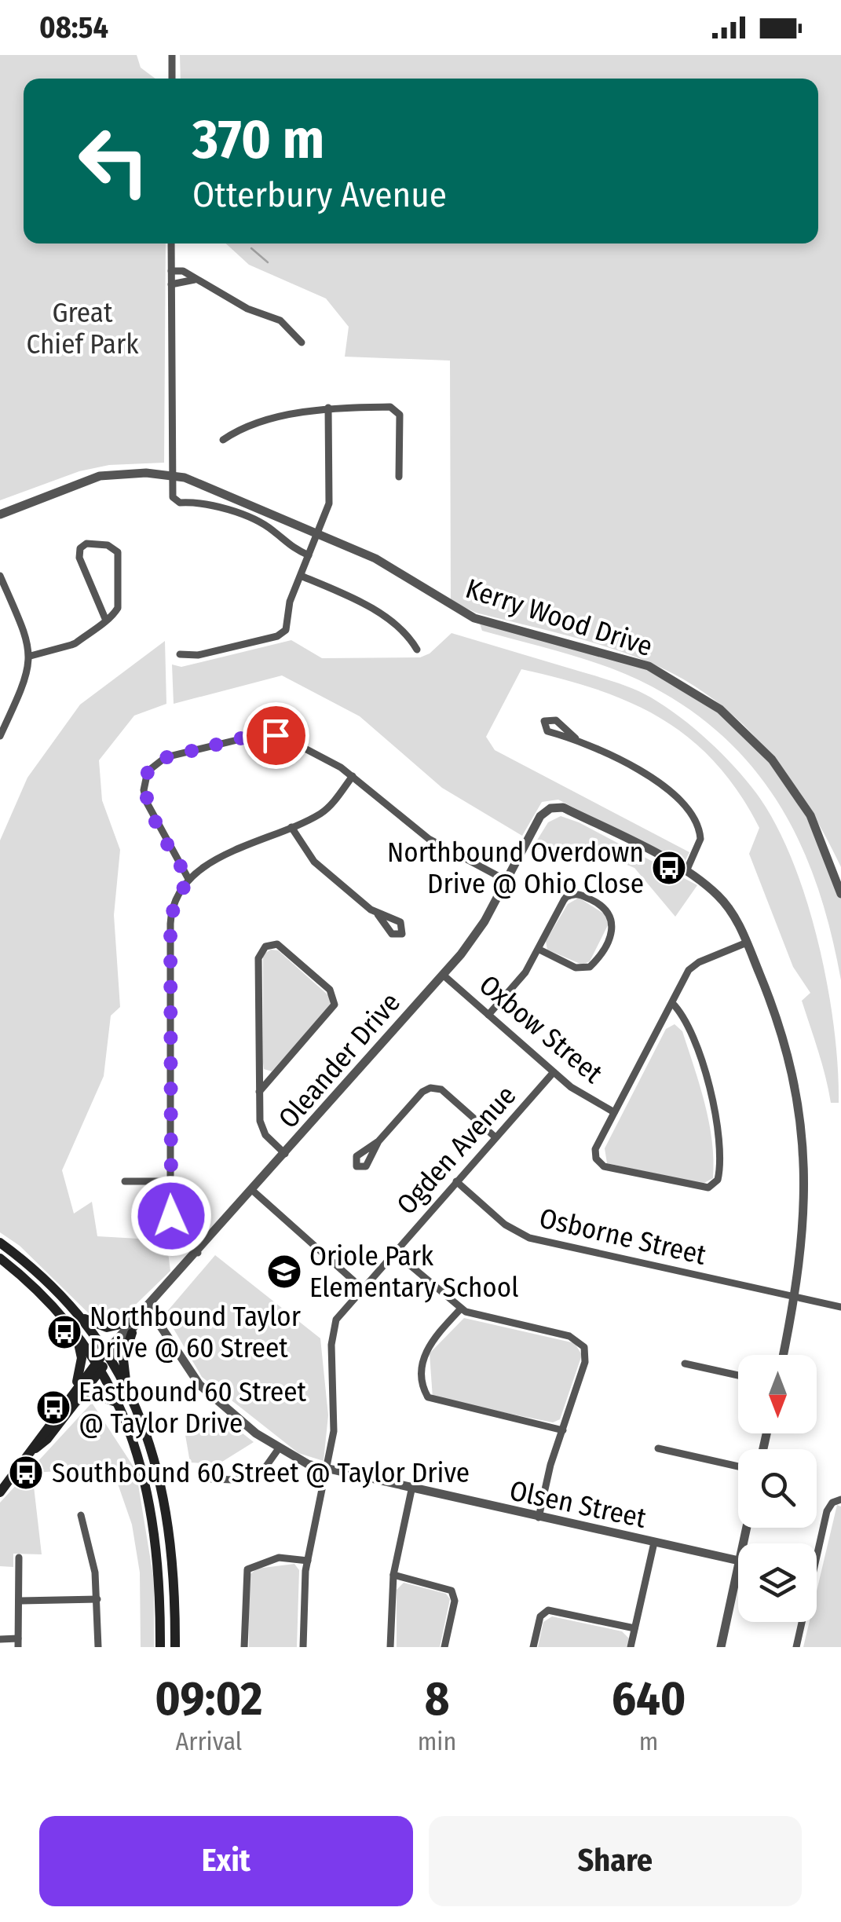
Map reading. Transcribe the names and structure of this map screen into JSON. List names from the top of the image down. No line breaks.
{"streets":{"street":["Kerry Wood Drive","Oxbow Street","Oleander Drive","Ogden Avenue","Osborne Street","Olsen Street"]},"crossings":[["Oxbow Street","Oleander Drive"],["Oxbow Street","Ogden Avenue"],["Oleander Drive","Olsen Street"],["Ogden Avenue","Osborne Street"],["Ogden Avenue","Olsen Street"]],"parks":["Great Chief Park"],"places":{"bus stop":["Northbound Overdown Drive @ Ohio Close","Northbound Taylor Drive @ 60 Street","Eastbound 60 Street @ Taylor Drive","Southbound 60 Street @ Taylor Drive"],"school or university":["Oriole Park Elementary School"]},"north":"bottom","page":{"status":"08:54","turn":["370 m","Otterbury Avenue"],"eta":["09:02","Arrival","8","min","640","m"],"buttons":["Exit","Share"]}}
